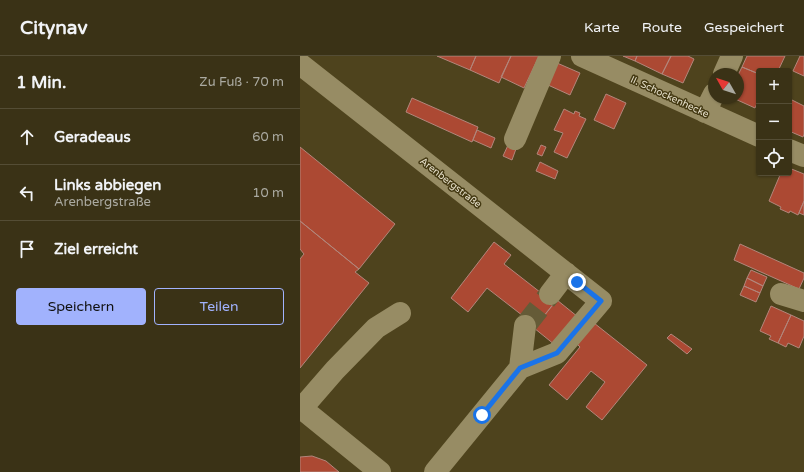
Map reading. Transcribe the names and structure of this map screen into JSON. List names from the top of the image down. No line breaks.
{"streets":{"street":["II. Schockenhecke","Arenbergstraße"]},"north":"top left","page":{"header":"Citynav","nav":["Karte","Route","Gespeichert"],"heading":["1 Min.","Zu Fuß · 70 m"],"map_buttons":["+","−"],"list":[["Geradeaus","60 m"],["Links abbiegen","Arenbergstraße","10 m"],"Ziel erreicht"],"buttons":["Speichern","Teilen"]}}
